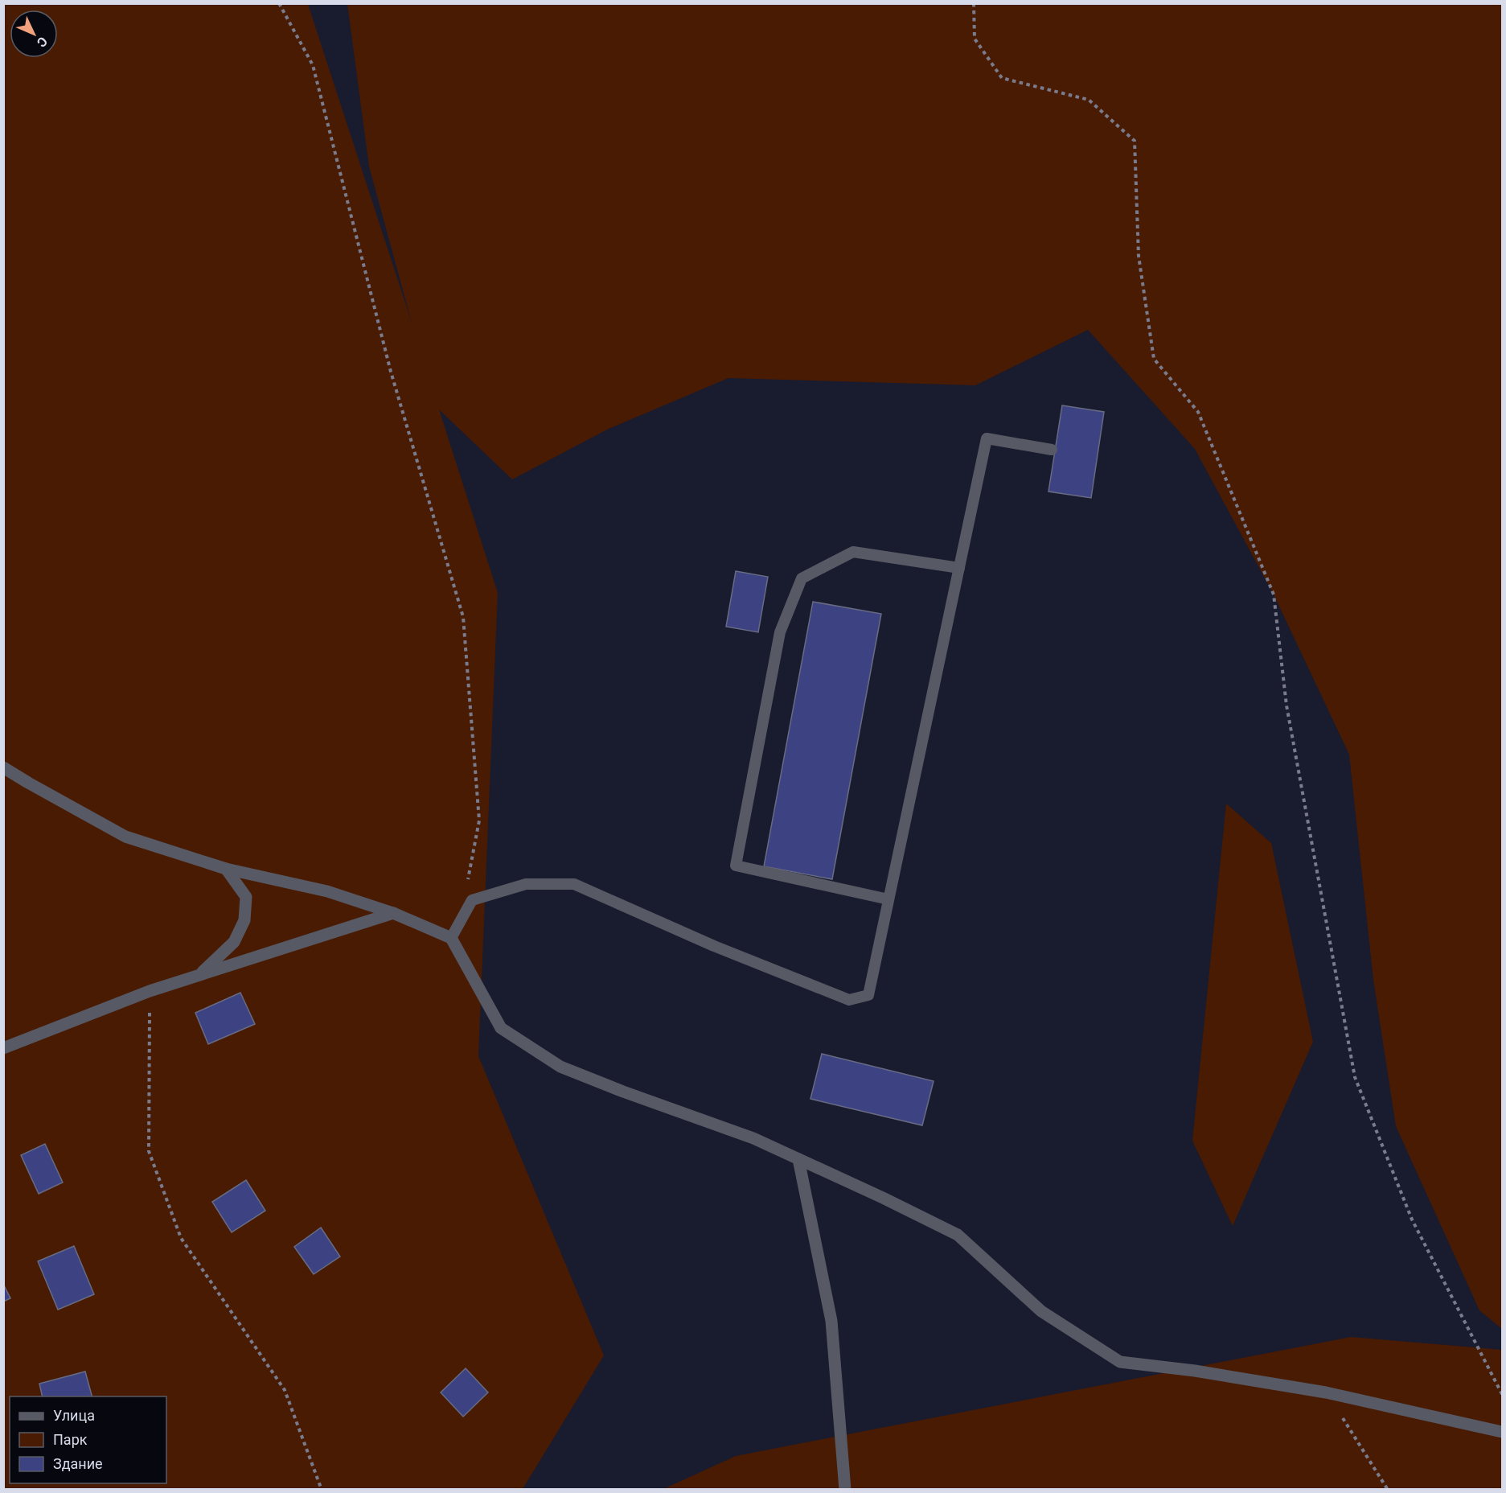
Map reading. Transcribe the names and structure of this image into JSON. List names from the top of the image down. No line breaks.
{"legend":["Улица","Парк","Здание"],"north":"bottom right"}
